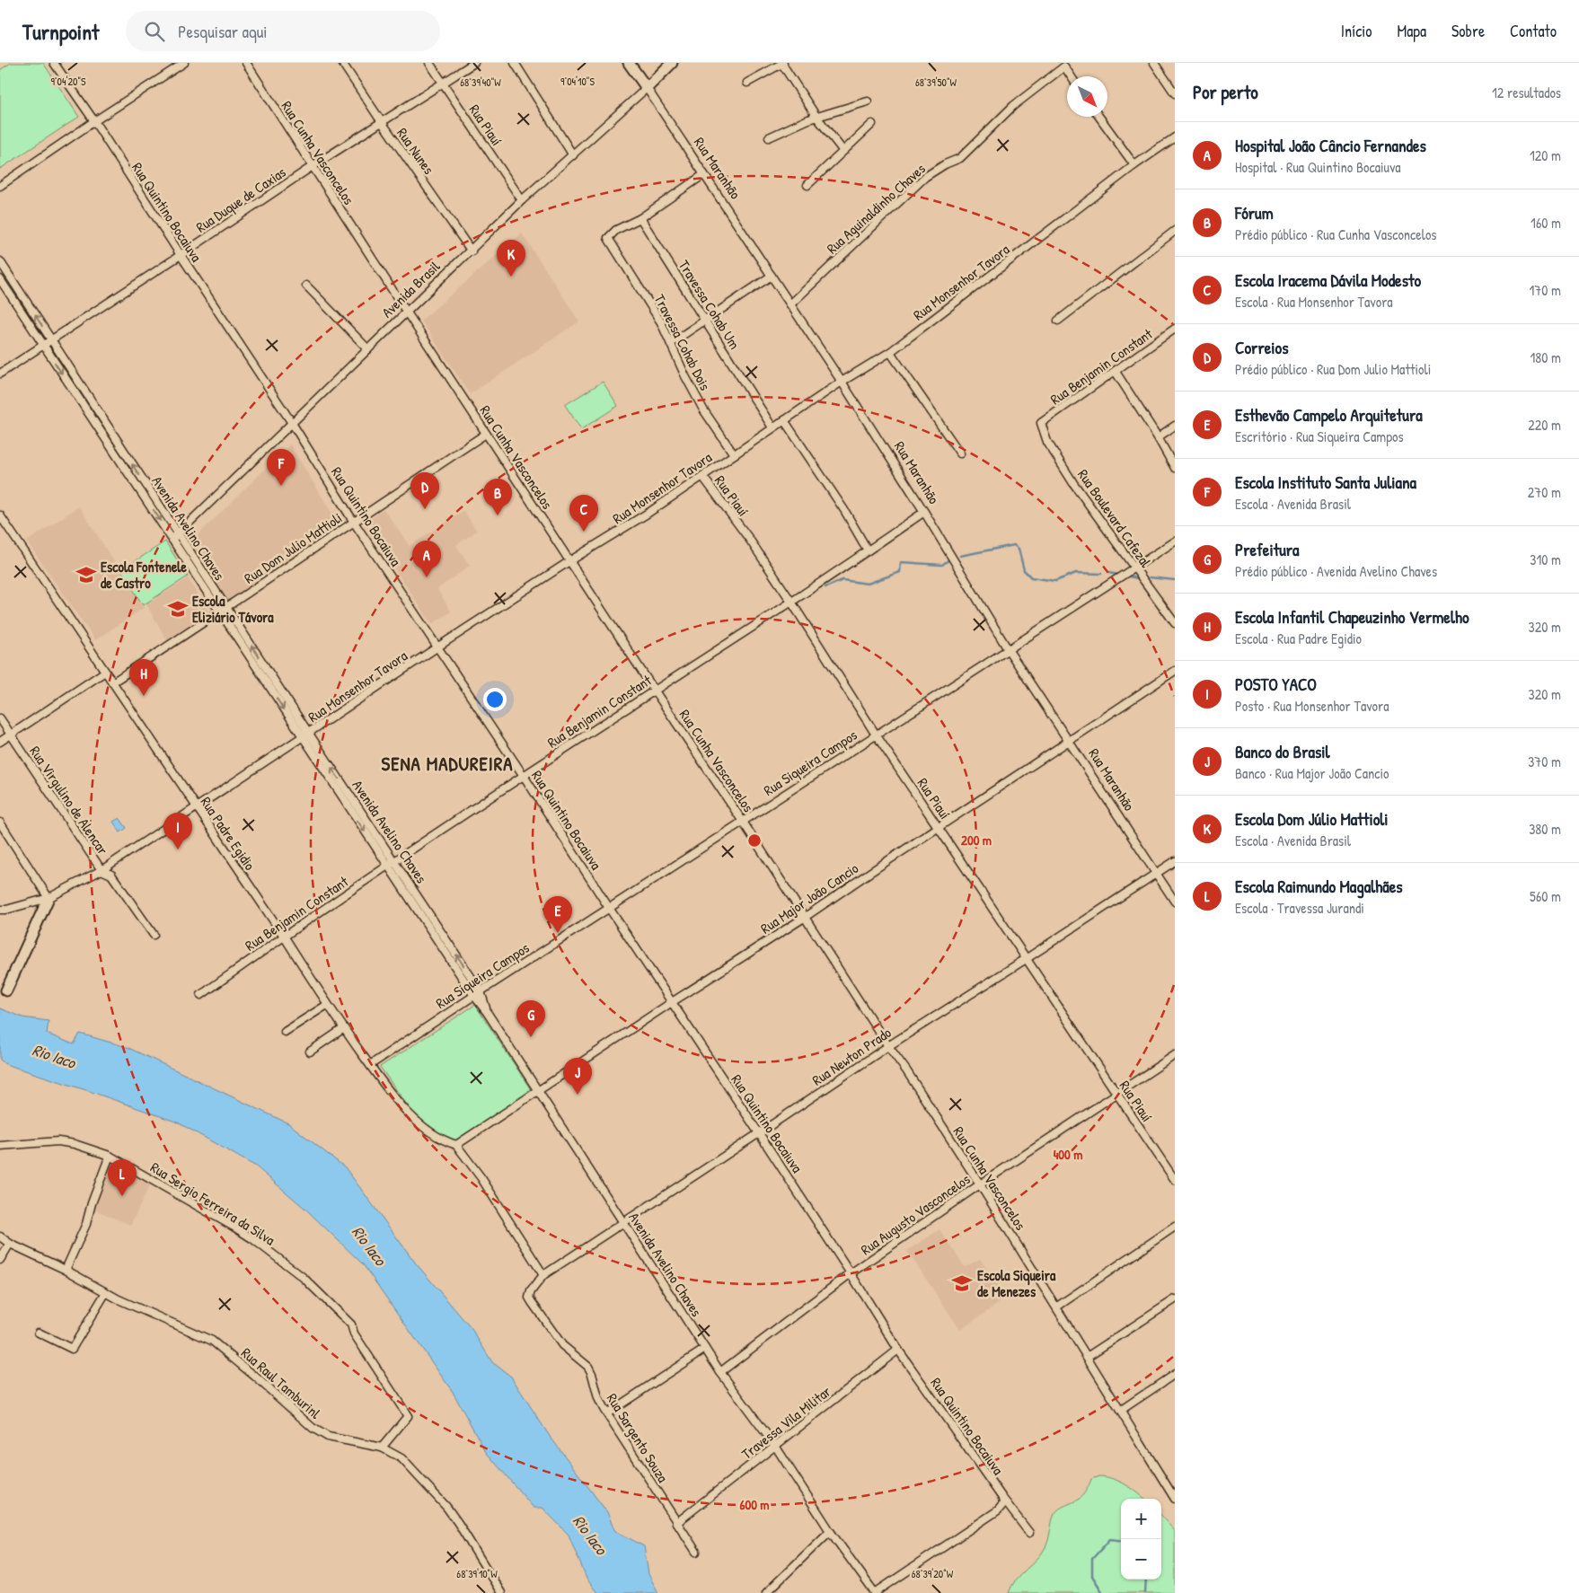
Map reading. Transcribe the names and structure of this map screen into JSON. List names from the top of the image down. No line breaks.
{"streets":{"street":["Rua Piauí","Rua Nunes","Rua Cunha Vasconcelos","Rua Maranhão","Rua Duque de Caxias","Rua Aguinaldinho Chaves","Rua Quintino Bocaiuva","Rua Monsenhor Tavora","Avenida Brasil","Travessa Cohab Um","Travessa Cohab Dois","Rua Benjamin Constant","Rua Boulevard Cafezal","Avenida Avelino Chaves","Rua Dom Julio Mattioli","Rua Siqueira Campos","Rua Virgulino de Alencar","Rua Padre Egidio","Rua Major João Cancio","Rua Newton Prado","Rua Sergio Ferreira da Silva","Rua Augusto Vasconcelos","Rua Raul Tamburinl","Travessa Vila Militar","Rua Sargento Souza"]},"crossings":[["Rua Piauí","Rua Duque de Caxias"],["Rua Piauí","Rua Monsenhor Tavora"],["Rua Piauí","Avenida Brasil"],["Rua Piauí","Rua Benjamin Constant"],["Rua Piauí","Rua Siqueira Campos"],["Rua Piauí","Rua Major João Cancio"],["Rua Piauí","Rua Newton Prado"],["Rua Piauí","Rua Augusto Vasconcelos"],["Rua Nunes","Rua Duque de Caxias"],["Rua Nunes","Avenida Brasil"],["Rua Cunha Vasconcelos","Rua Duque de Caxias"],["Rua Cunha Vasconcelos","Rua Monsenhor Tavora"],["Rua Cunha Vasconcelos","Avenida Brasil"],["Rua Cunha Vasconcelos","Rua Benjamin Constant"],["Rua Cunha Vasconcelos","Rua Dom Julio Mattioli"],["Rua Cunha Vasconcelos","Rua Siqueira Campos"],["Rua Cunha Vasconcelos","Rua Major João Cancio"],["Rua Cunha Vasconcelos","Rua Newton Prado"],["Rua Cunha Vasconcelos","Rua Augusto Vasconcelos"],["Rua Maranhão","Rua Aguinaldinho Chaves"],["Rua Maranhão","Rua Monsenhor Tavora"],["Rua Maranhão","Avenida Brasil"],["Rua Maranhão","Rua Benjamin Constant"],["Rua Maranhão","Rua Siqueira Campos"],["Rua Maranhão","Rua Major João Cancio"],["Rua Maranhão","Rua Newton Prado"],["Rua Duque de Caxias","Rua Quintino Bocaiuva"],["Rua Duque de Caxias","Avenida Avelino Chaves"],["Rua Quintino Bocaiuva","Rua Monsenhor Tavora"],["Rua Quintino Bocaiuva","Avenida Brasil"],["Rua Quintino Bocaiuva","Rua Benjamin Constant"],["Rua Quintino Bocaiuva","Rua Dom Julio Mattioli"],["Rua Quintino Bocaiuva","Rua Siqueira Campos"],["Rua Quintino Bocaiuva","Rua Major João Cancio"],["Rua Quintino Bocaiuva","Rua Newton Prado"],["Rua Quintino Bocaiuva","Rua Augusto Vasconcelos"],["Rua Quintino Bocaiuva","Travessa Vila Militar"],["Rua Monsenhor Tavora","Travessa Cohab Um"],["Rua Monsenhor Tavora","Travessa Cohab Dois"],["Rua Monsenhor Tavora","Avenida Avelino Chaves"],["Rua Monsenhor Tavora","Rua Virgulino de Alencar"],["Rua Monsenhor Tavora","Rua Padre Egidio"],["Avenida Brasil","Avenida Avelino Chaves"],["Travessa Cohab Um","Travessa Cohab Dois"],["Rua Benjamin Constant","Rua Boulevard Cafezal"],["Rua Benjamin Constant","Avenida Avelino Chaves"],["Rua Benjamin Constant","Rua Padre Egidio"],["Rua Boulevard Cafezal","Rua Siqueira Campos"],["Avenida Avelino Chaves","Rua Dom Julio Mattioli"],["Avenida Avelino Chaves","Rua Siqueira Campos"],["Avenida Avelino Chaves","Rua Major João Cancio"],["Avenida Avelino Chaves","Rua Newton Prado"],["Avenida Avelino Chaves","Rua Augusto Vasconcelos"],["Avenida Avelino Chaves","Travessa Vila Militar"],["Rua Dom Julio Mattioli","Rua Padre Egidio"],["Rua Siqueira Campos","Rua Padre Egidio"],["Rua Padre Egidio","Rua Major João Cancio"],["Rua Newton Prado","Rua Sargento Souza"],["Rua Sergio Ferreira da Silva","Rua Raul Tamburinl"],["Travessa Vila Militar","Rua Sargento Souza"]],"districts":["SENA MADUREIRA"],"water":["Rio Iaco"],"places":{"school or university":["Escola Fontenele de Castro","Escola Eliziário Távora","Escola Siqueira de Menezes"]},"north":"bottom right","page":{"header":"Turnpoint","search":"Pesquisar aqui","nav":["Início","Mapa","Sobre","Contato"],"heading":["Por perto","12 resultados"],"list":[{"mark":"A","name":"Hospital João Câncio Fernandes","note":"Hospital · Rua Quintino Bocaiuva","value":"120 m"},{"mark":"B","name":"Fórum","note":"Prédio público · Rua Cunha Vasconcelos","value":"160 m"},{"mark":"C","name":"Escola Iracema Dávila Modesto","note":"Escola · Rua Monsenhor Tavora","value":"170 m"},{"mark":"D","name":"Correios","note":"Prédio público · Rua Dom Julio Mattioli","value":"180 m"},{"mark":"E","name":"Esthevão Campelo Arquitetura","note":"Escritório · Rua Siqueira Campos","value":"220 m"},{"mark":"F","name":"Escola Instituto Santa Juliana","note":"Escola · Avenida Brasil","value":"270 m"},{"mark":"G","name":"Prefeitura","note":"Prédio público · Avenida Avelino Chaves","value":"310 m"},{"mark":"H","name":"Escola Infantil Chapeuzinho Vermelho","note":"Escola · Rua Padre Egidio","value":"320 m"},{"mark":"I","name":"POSTO YACO","note":"Posto · Rua Monsenhor Tavora","value":"320 m"},{"mark":"J","name":"Banco do Brasil","note":"Banco · Rua Major João Cancio","value":"370 m"},{"mark":"K","name":"Escola Dom Júlio Mattioli","note":"Escola · Avenida Brasil","value":"380 m"},{"mark":"L","name":"Escola Raimundo Magalhães","note":"Escola · Travessa Jurandi","value":"560 m"}],"pins":["K","F","D","B","C","A","H","I","E","G","J","L"],"map_buttons":["+","−"]},"coordinates":["9°04'20\"S","9°04'10\"S","68°39'40\"W","68°39'50\"W","68°39'10\"W","68°39'20\"W"],"rings":["200 m","400 m","600 m"]}
